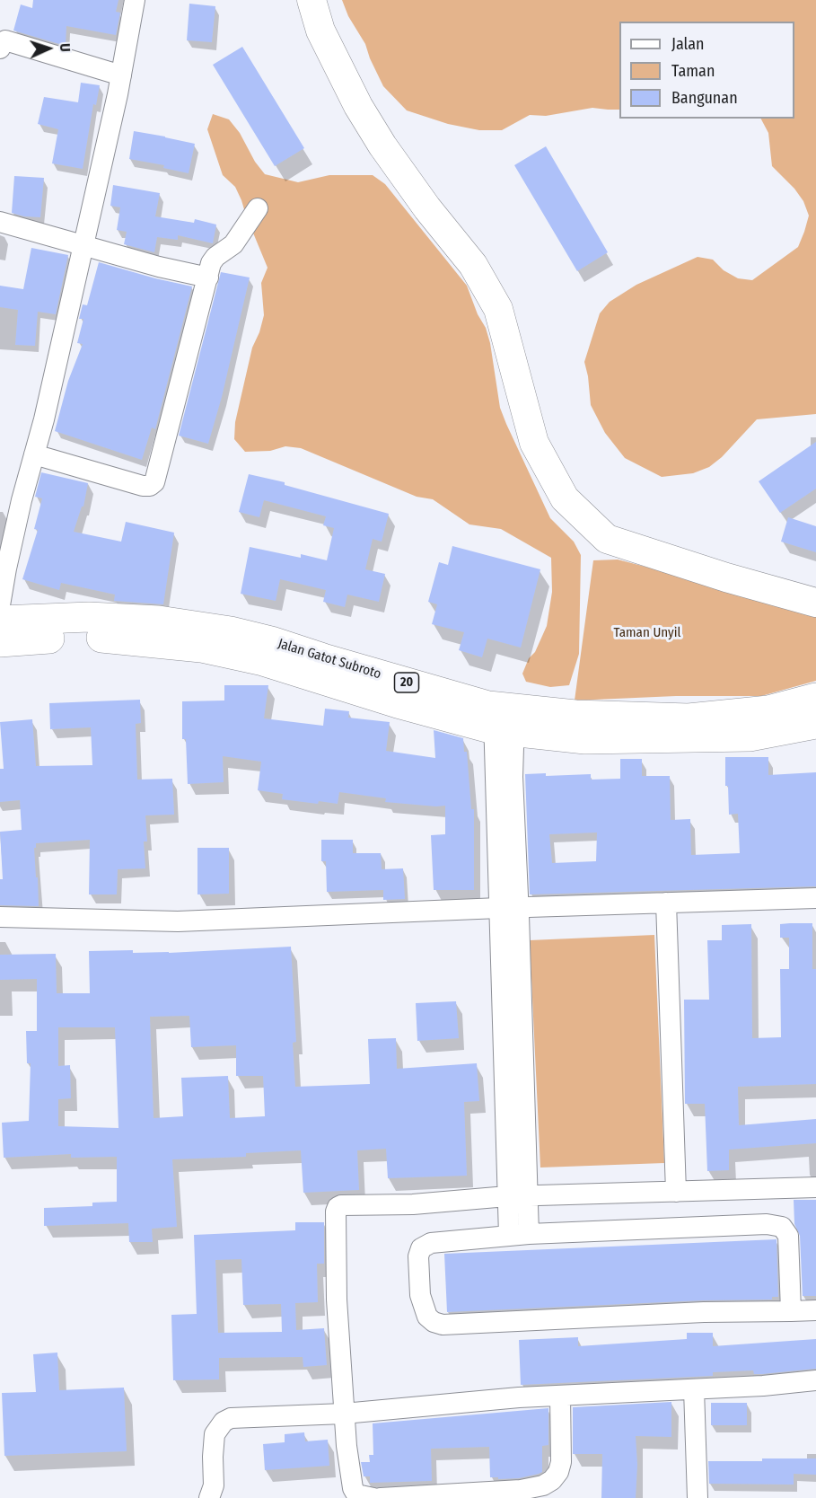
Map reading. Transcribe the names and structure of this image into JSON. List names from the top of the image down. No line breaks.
{"streets":{"highway":["Jalan Gatot Subroto","20"]},"parks":["Taman Unyil"],"legend":["Jalan","Taman","Bangunan"],"north":"right"}
